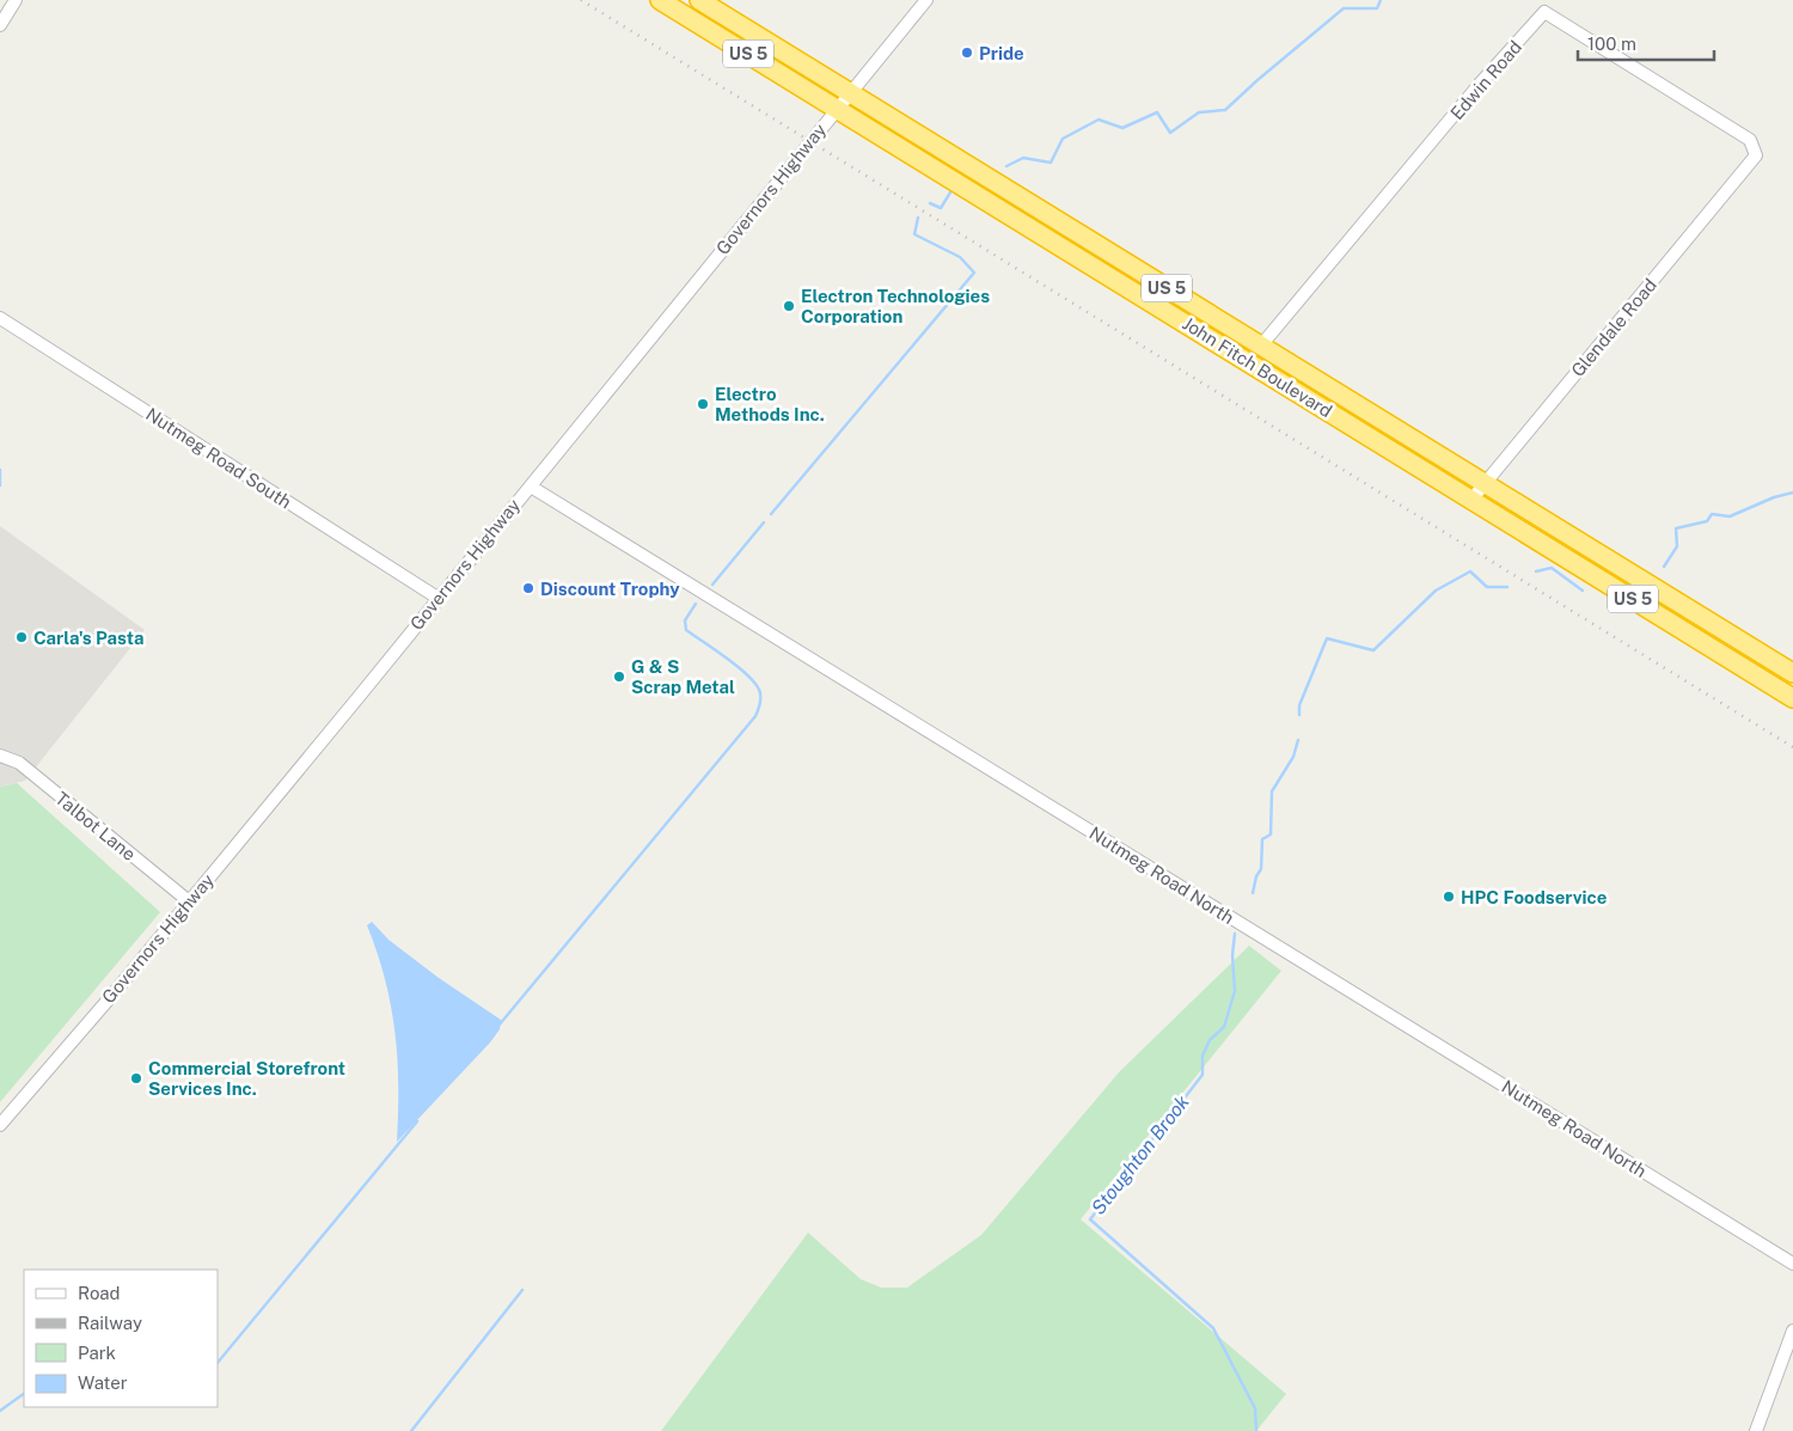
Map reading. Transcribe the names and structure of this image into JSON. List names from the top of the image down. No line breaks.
{"streets":{"highway":["US 5","John Fitch Boulevard"],"street":["Edwin Road","Governors Highway","Glendale Road","Nutmeg Road South","Talbot Lane","Nutmeg Road North"]},"crossings":[["Edwin Road","Glendale Road"],["Edwin Road","John Fitch Boulevard"],["Governors Highway","John Fitch Boulevard"],["Governors Highway","Nutmeg Road South"],["Governors Highway","Talbot Lane"],["Governors Highway","Nutmeg Road North"],["Glendale Road","John Fitch Boulevard"]],"water":["Stoughton Brook"],"places":["Pride","Electron Technologies Corporation","Electro Methods Inc.","Discount Trophy","Carla's Pasta","G & S Scrap Metal","HPC Foodservice","Commercial Storefront Services Inc."],"legend":["Road","Railway","Park","Water"],"scale_bar":"100 m"}
